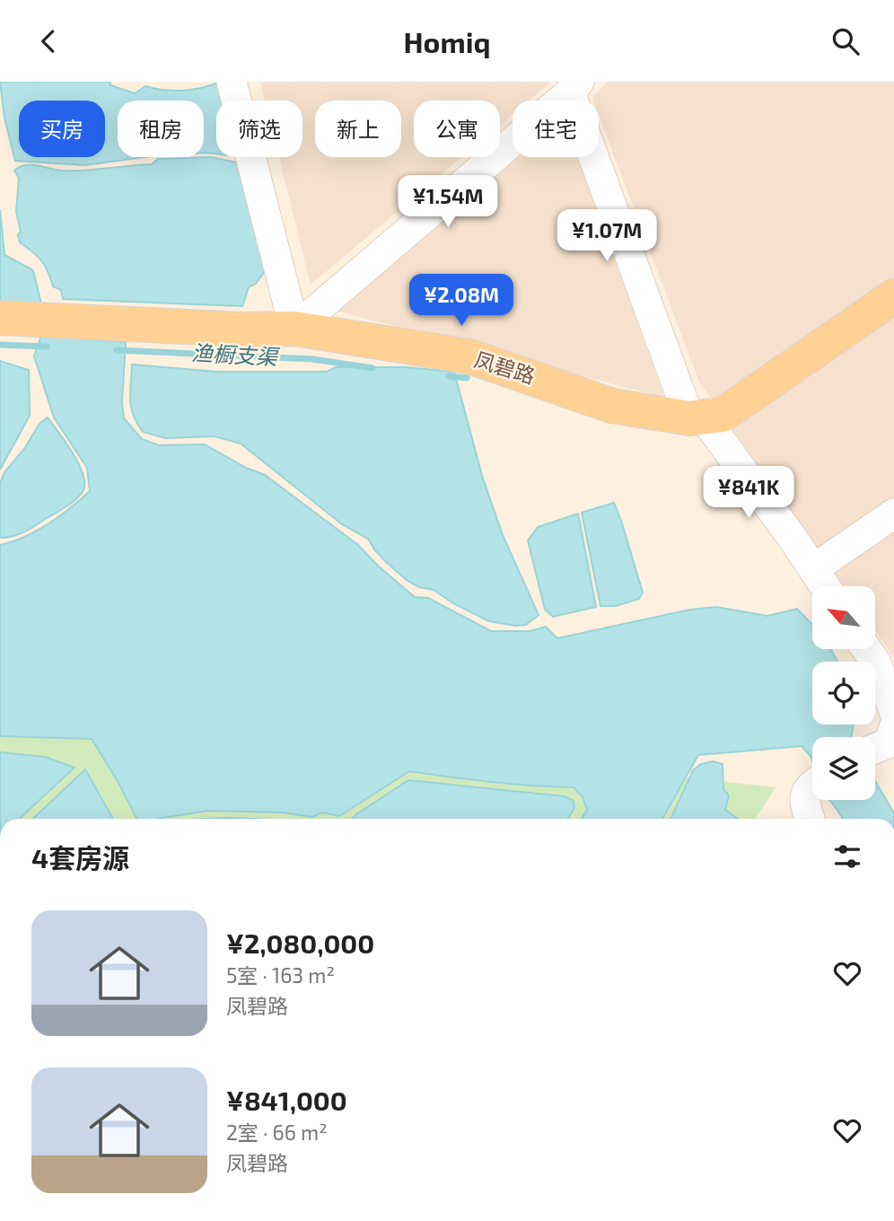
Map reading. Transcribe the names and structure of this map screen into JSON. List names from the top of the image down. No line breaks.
{"streets":{"main road":["凤碧路"]},"water":["渔橱支渠"],"north":"top left","page":{"header":"Homiq","chip":["买房","租房","筛选","新上","公寓","住宅"],"price":["¥1.54M","¥1.07M","¥2.08M","¥841K"],"heading":"4套房源","list":[{"name":"¥2,080,000","note":"5室 · 163 m² · 凤碧路"},{"name":"¥841,000","note":"2室 · 66 m² · 凤碧路"}]}}
